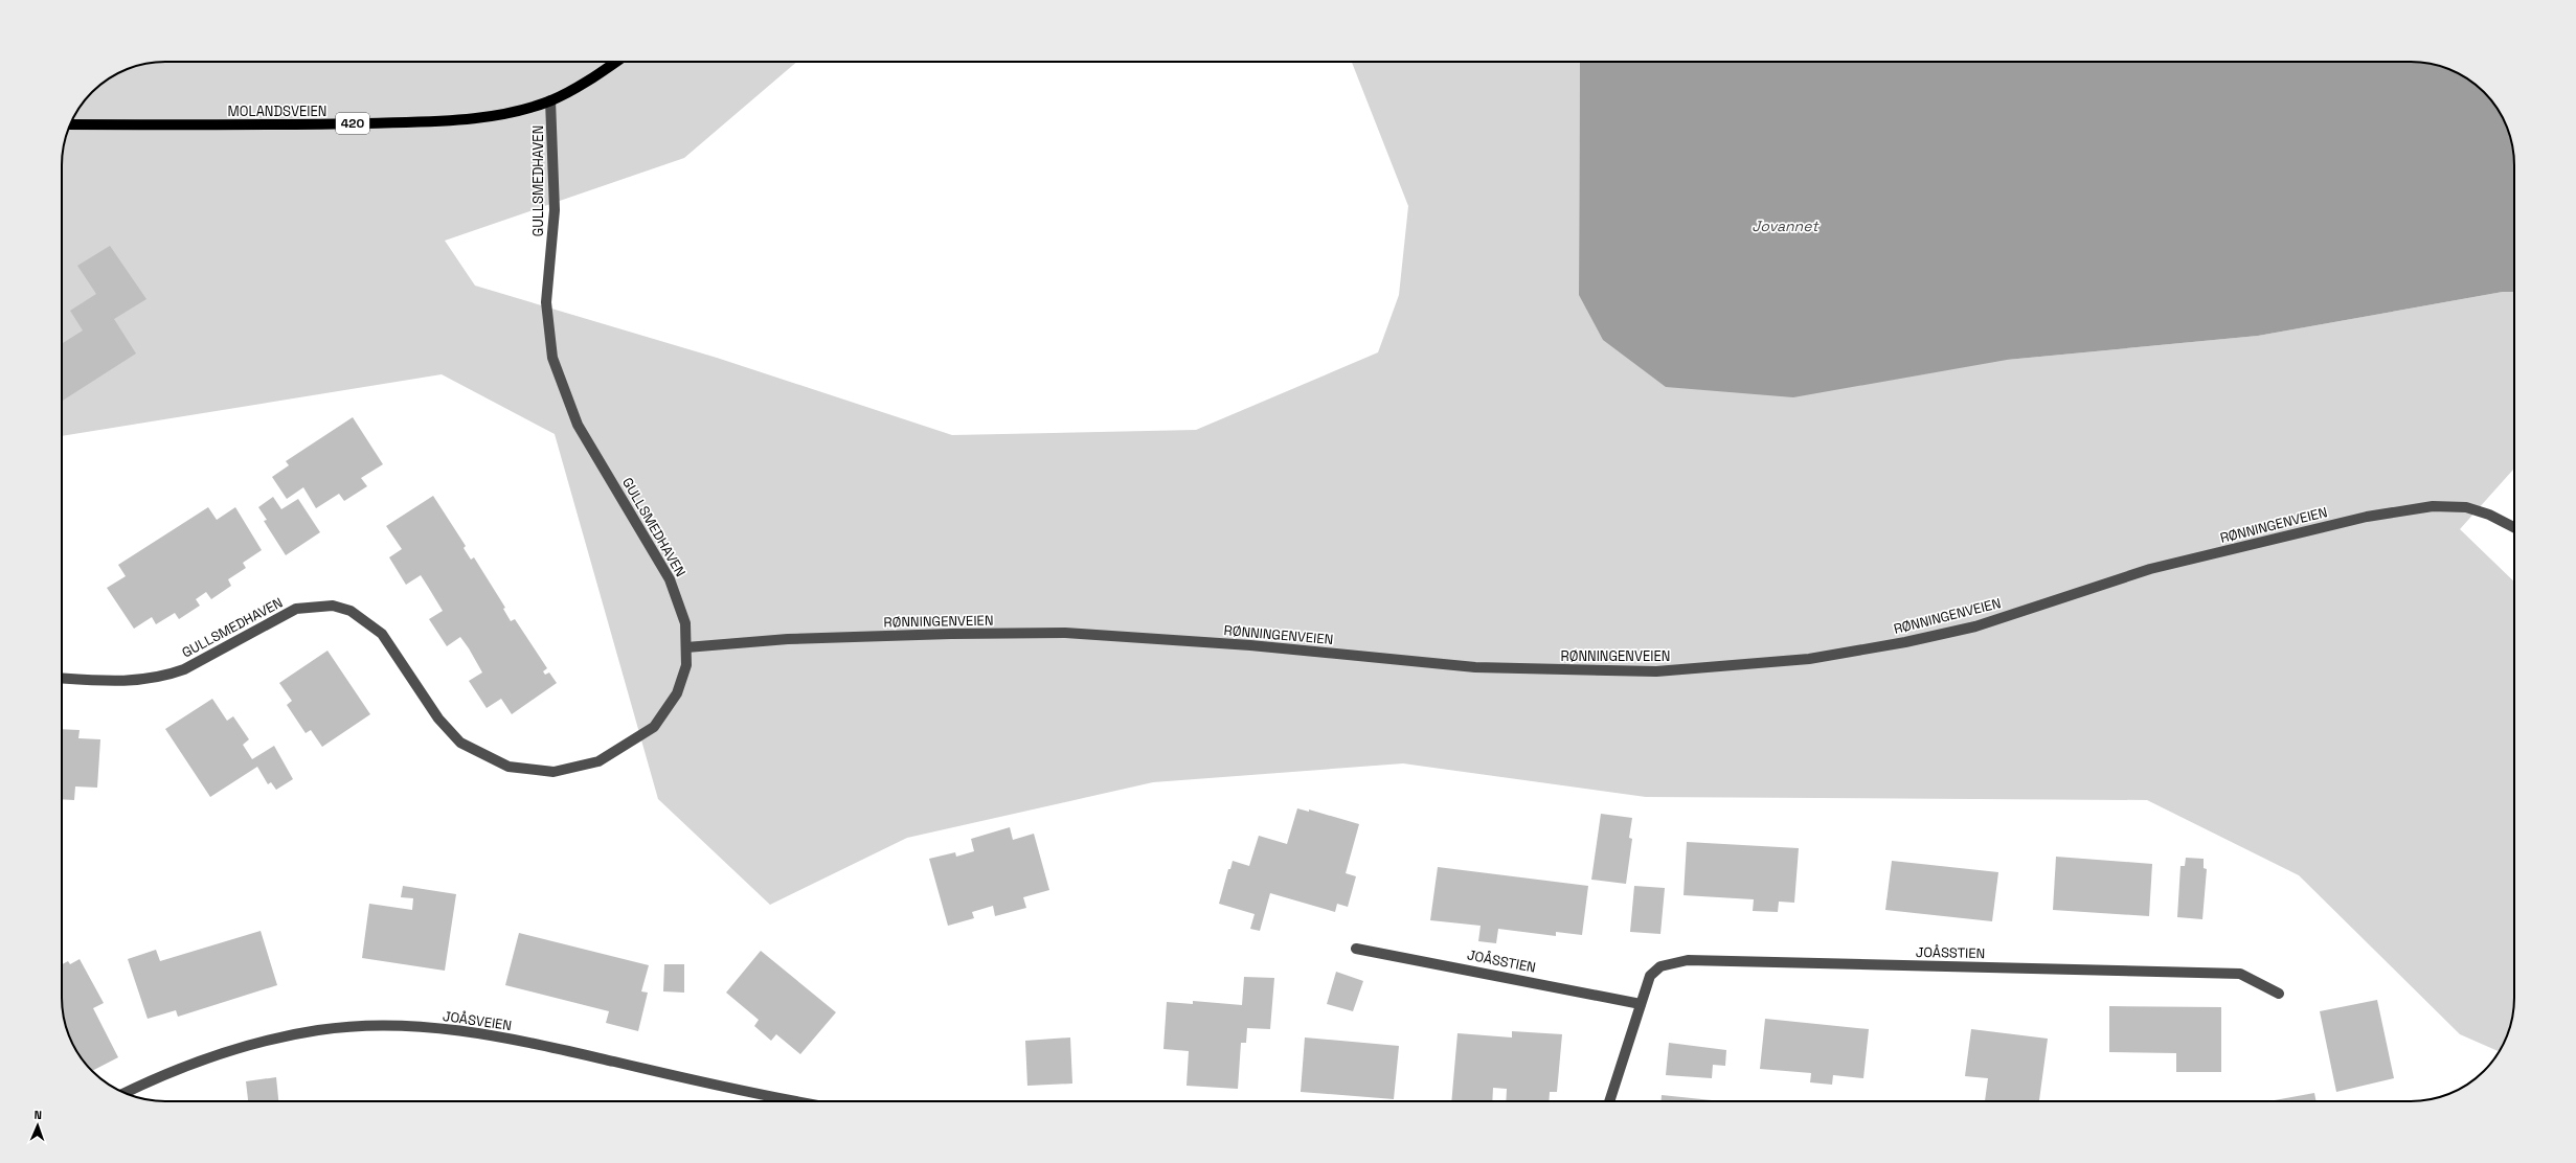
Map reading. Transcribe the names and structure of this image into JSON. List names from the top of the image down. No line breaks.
{"streets":{"main road":["MOLANDSVEIEN","420"],"street":["GULLSMEDHAVEN","RØNNINGENVEIEN","JOÅSSTIEN","JOÅSVEIEN"]},"crossings":[["MOLANDSVEIEN","GULLSMEDHAVEN"],["GULLSMEDHAVEN","RØNNINGENVEIEN"]],"water":["Jovannet"],"north":"top"}
